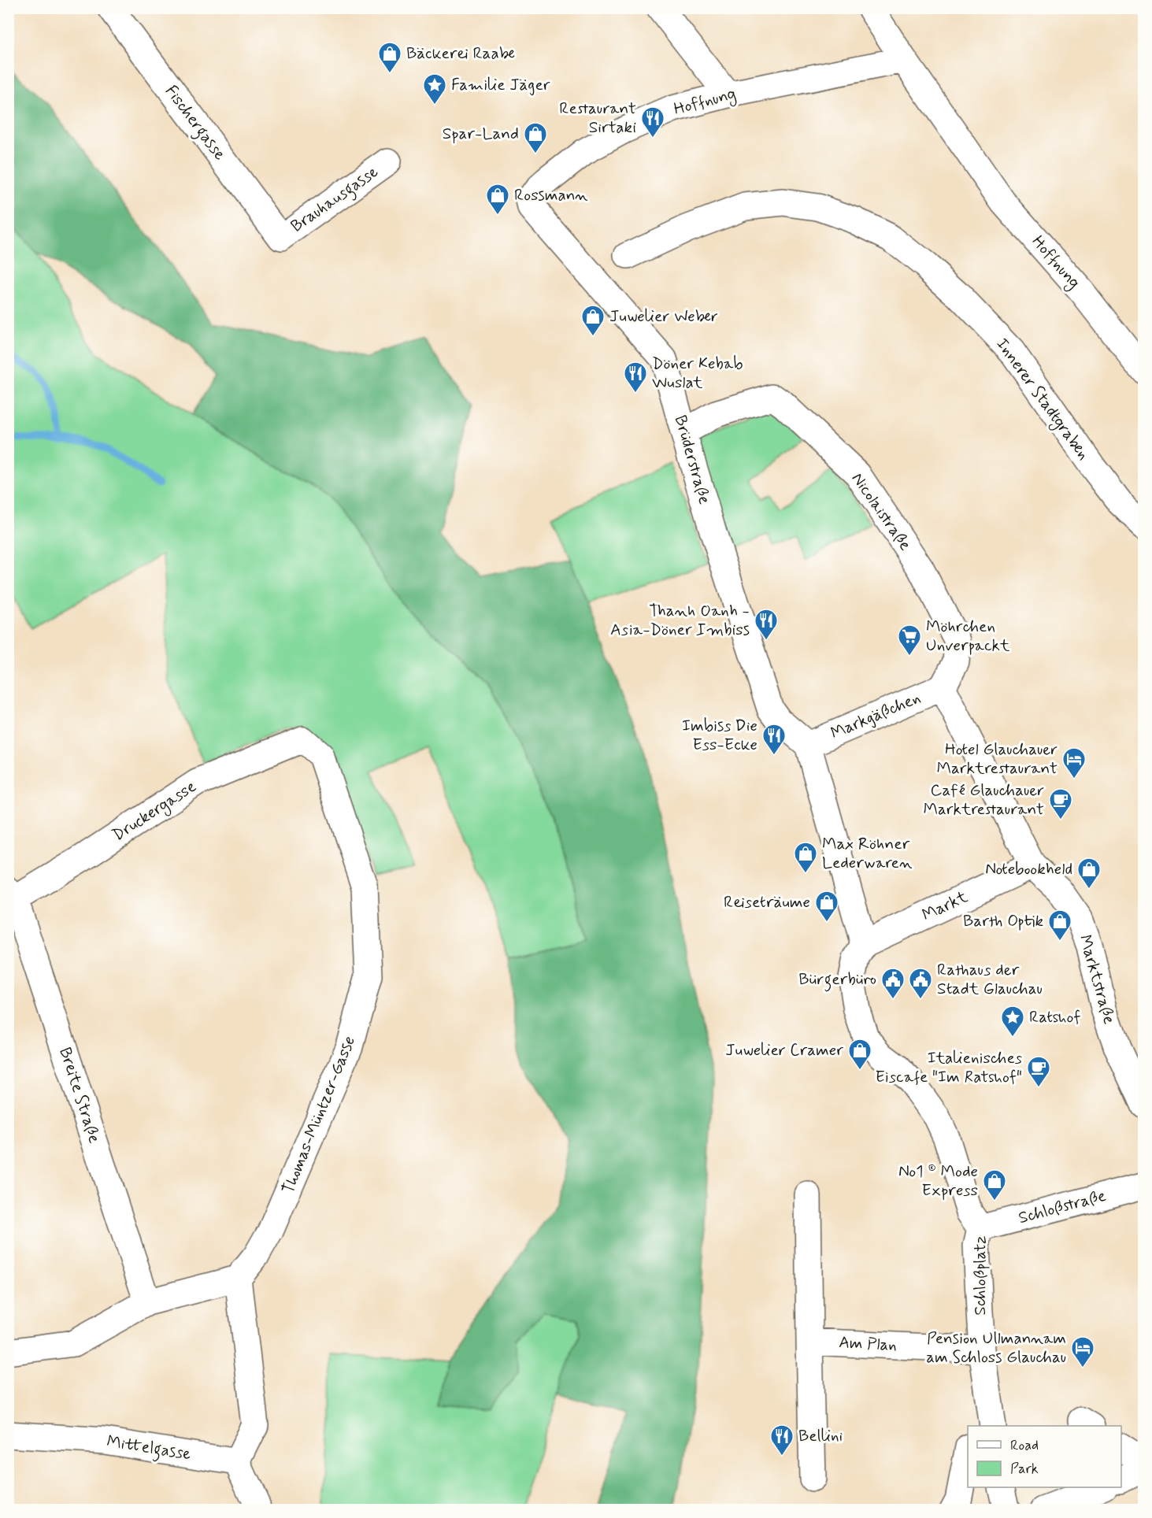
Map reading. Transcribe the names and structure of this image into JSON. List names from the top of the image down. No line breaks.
{"streets":{"street":["Hoffnung","Fischergasse","Brauhausgasse","Innerer Stadtgraben","Brüderstraße","Nicolaistraße","Markgäßchen","Druckergasse","Markt","Marktstraße","Breite Straße","Thomas-Müntzer-Gasse","Schloßstraße","Schloßplatz","Am Plan","Mittelgasse"]},"crossings":[["Hoffnung","Brüderstraße"],["Fischergasse","Brauhausgasse"],["Brüderstraße","Nicolaistraße"],["Brüderstraße","Markgäßchen"],["Nicolaistraße","Markgäßchen"],["Druckergasse","Breite Straße"],["Druckergasse","Thomas-Müntzer-Gasse"],["Markt","Marktstraße"],["Markt","Schloßplatz"],["Schloßstraße","Schloßplatz"],["Schloßplatz","Am Plan"]],"places":{"shop":["Bäckerei Raabe","Spar-Land","Rossmann","Juwelier Weber","Max Röhner Lederwaren","Notebookheld","Reiseträume","Barth Optik","Juwelier Cramer","No1 ® Mode Express"],"place":["Familie Jäger","Ratshof"],"restaurant":["Restaurant Sirtaki","Döner Kebab Wuslat","Thanh Oanh - Asia-Döner Imbiss","Imbiss Die Ess-Ecke","Bellini"],"supermarket":["Möhrchen Unverpackt"],"hotel":["Hotel Glauchauer Marktrestaurant","Pension Ullmannam am Schloss Glauchau"],"cafe":["Café Glauchauer Marktrestaurant","Italienisches Eiscafe \"Im Ratshof\""],"public building":["Bürgerbüro","Rathaus der Stadt Glauchau"]},"legend":["Road","Park"]}
